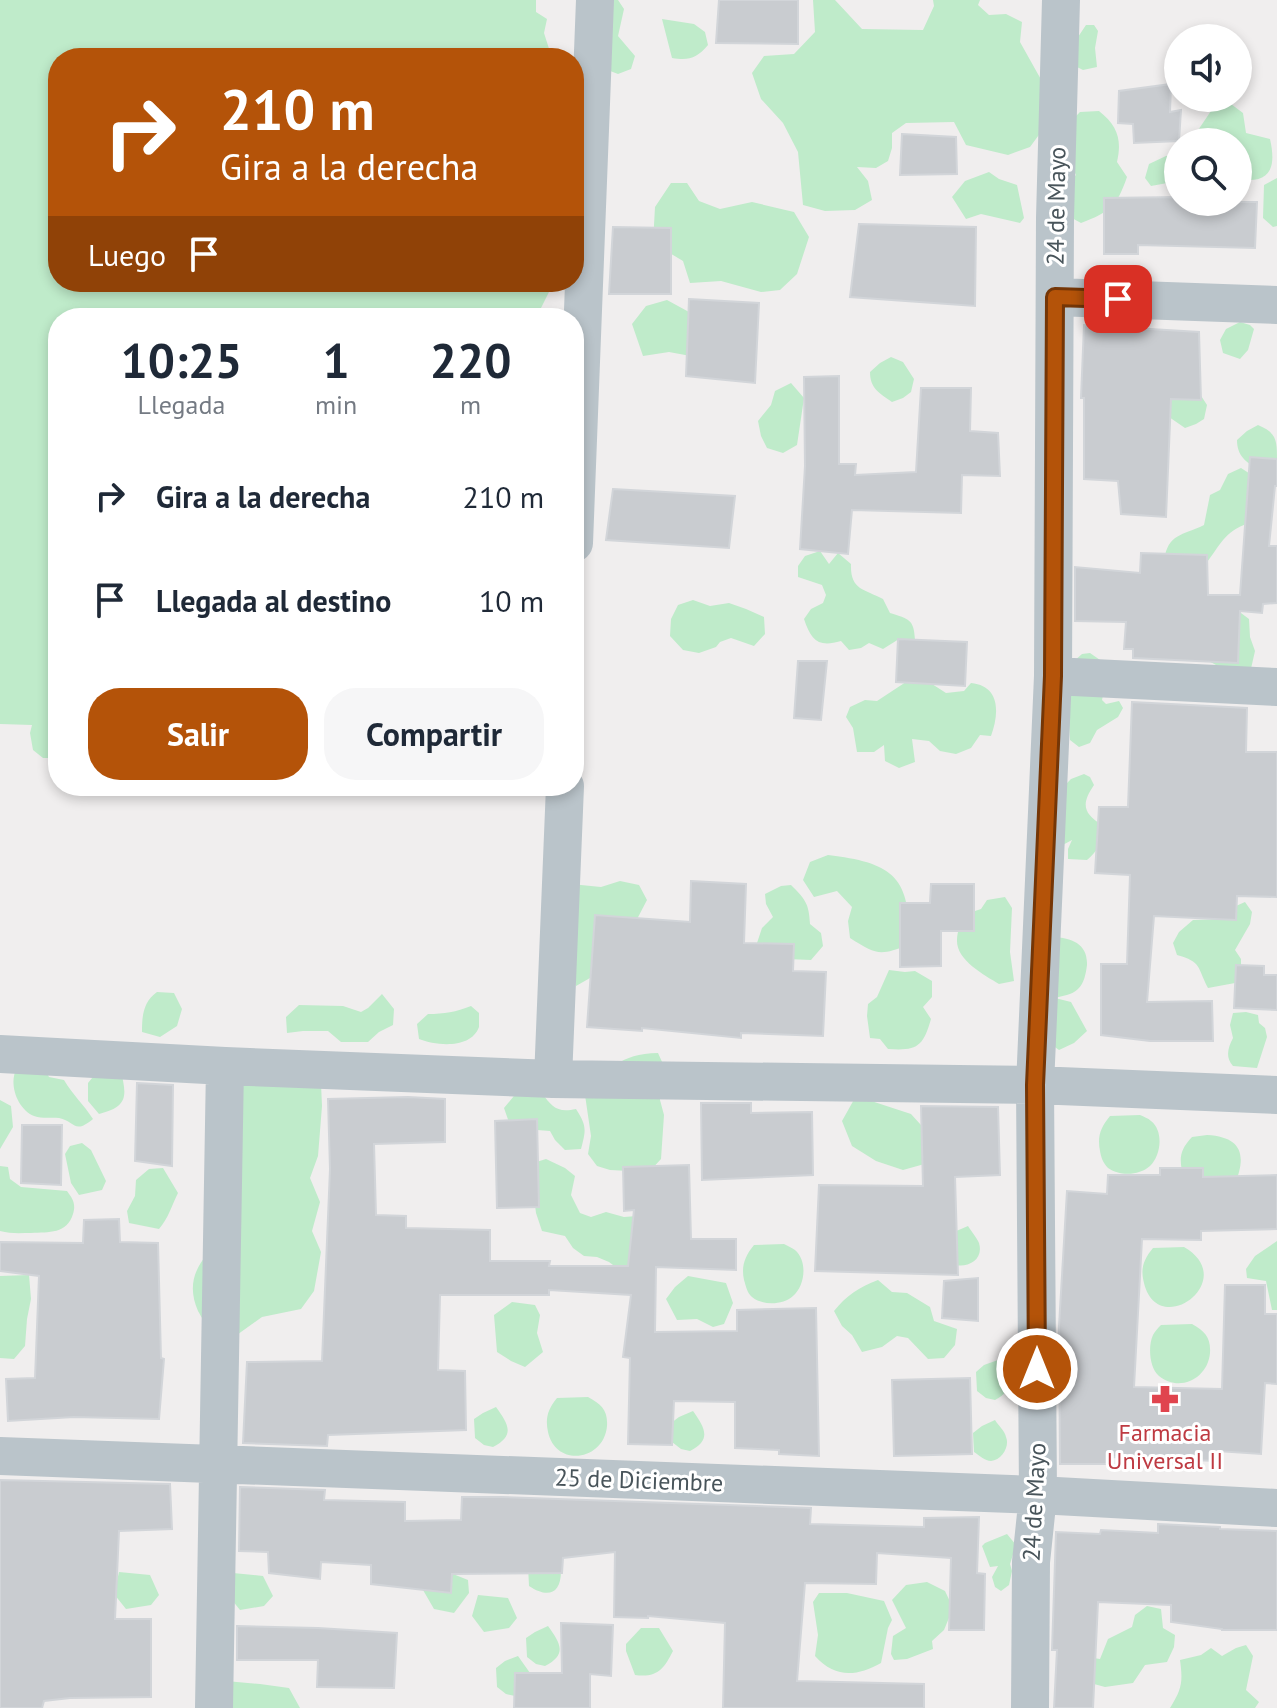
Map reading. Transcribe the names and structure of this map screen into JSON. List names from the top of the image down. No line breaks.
{"streets":{"street":["24 de Mayo","25 de Diciembre"]},"crossings":[["24 de Mayo","25 de Diciembre"]],"places":{"pharmacy":["Farmacia Universal II"]},"page":{"turn":["210 m","Gira a la derecha"],"then":"Luego","eta":["10:25","Llegada","1","min","220","m"],"list":[{"name":"Gira a la derecha","value":"210 m"},{"name":"Llegada al destino","value":"10 m"}],"buttons":["Salir","Compartir"]}}
